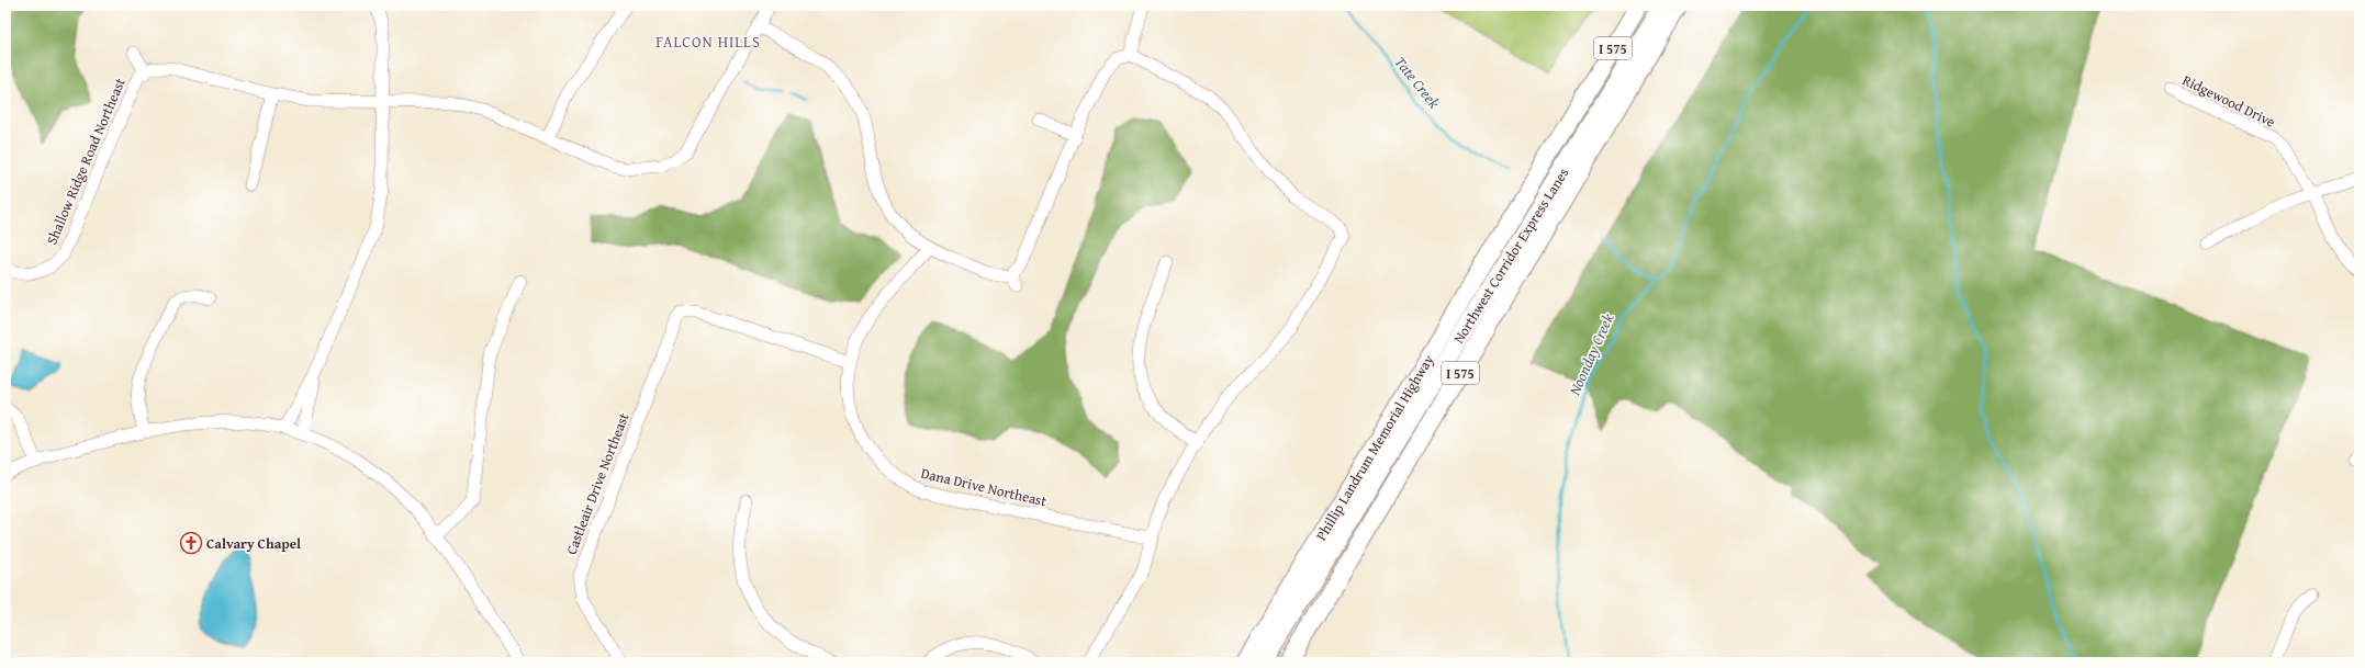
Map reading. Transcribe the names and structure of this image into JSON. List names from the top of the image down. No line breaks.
{"streets":{"highway":["I 575","Northwest Corridor Express Lanes","Phillip Landrum Memorial Highway"],"street":["Ridgewood Drive","Shallow Ridge Road Northeast","Castleair Drive Northeast","Dana Drive Northeast"]},"crossings":[["Castleair Drive Northeast","Dana Drive Northeast"]],"districts":["FALCON HILLS"],"water":["Tate Creek","Noonday Creek"],"places":{"church":["Calvary Chapel"]}}
